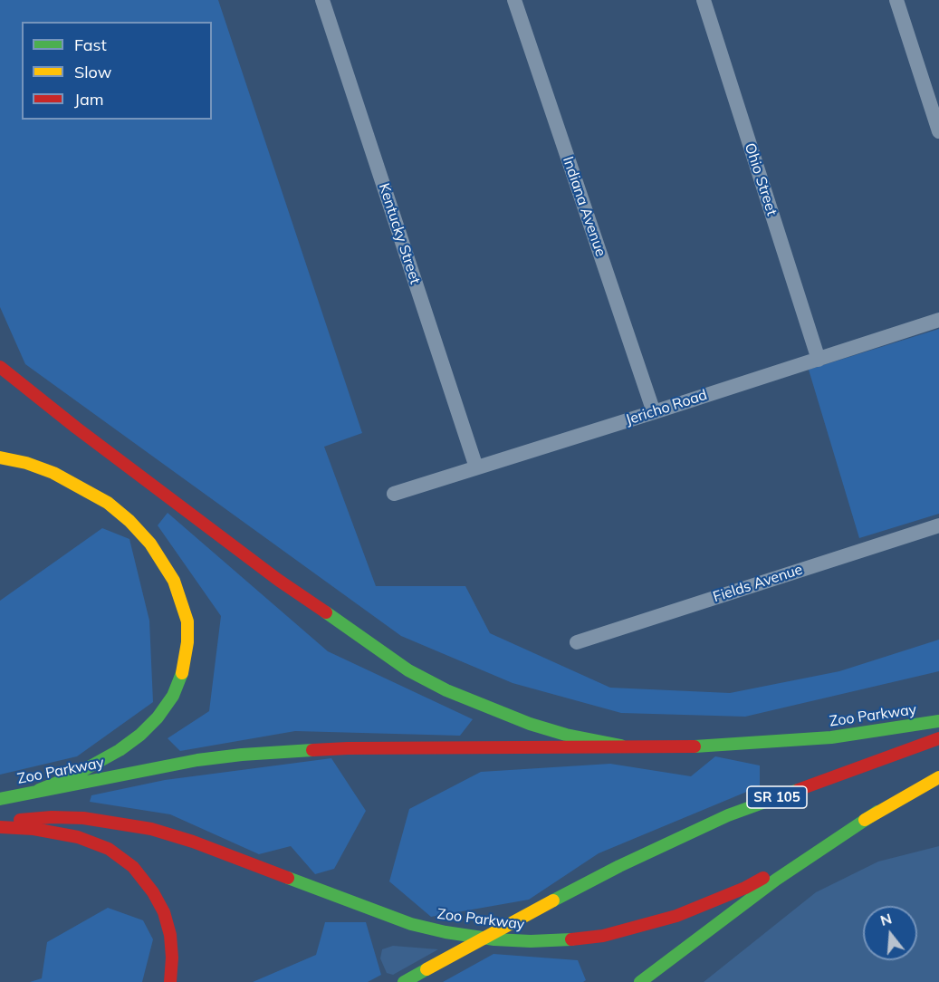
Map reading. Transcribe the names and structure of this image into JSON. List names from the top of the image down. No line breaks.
{"streets":{"main road":["Zoo Parkway","SR 105"],"street":["Ohio Street","Indiana Avenue","Kentucky Street","Jericho Road","Fields Avenue"]},"crossings":[["Ohio Street","Jericho Road"],["Indiana Avenue","Jericho Road"],["Kentucky Street","Jericho Road"]],"legend":["Fast","Slow","Jam"],"north":"top"}
